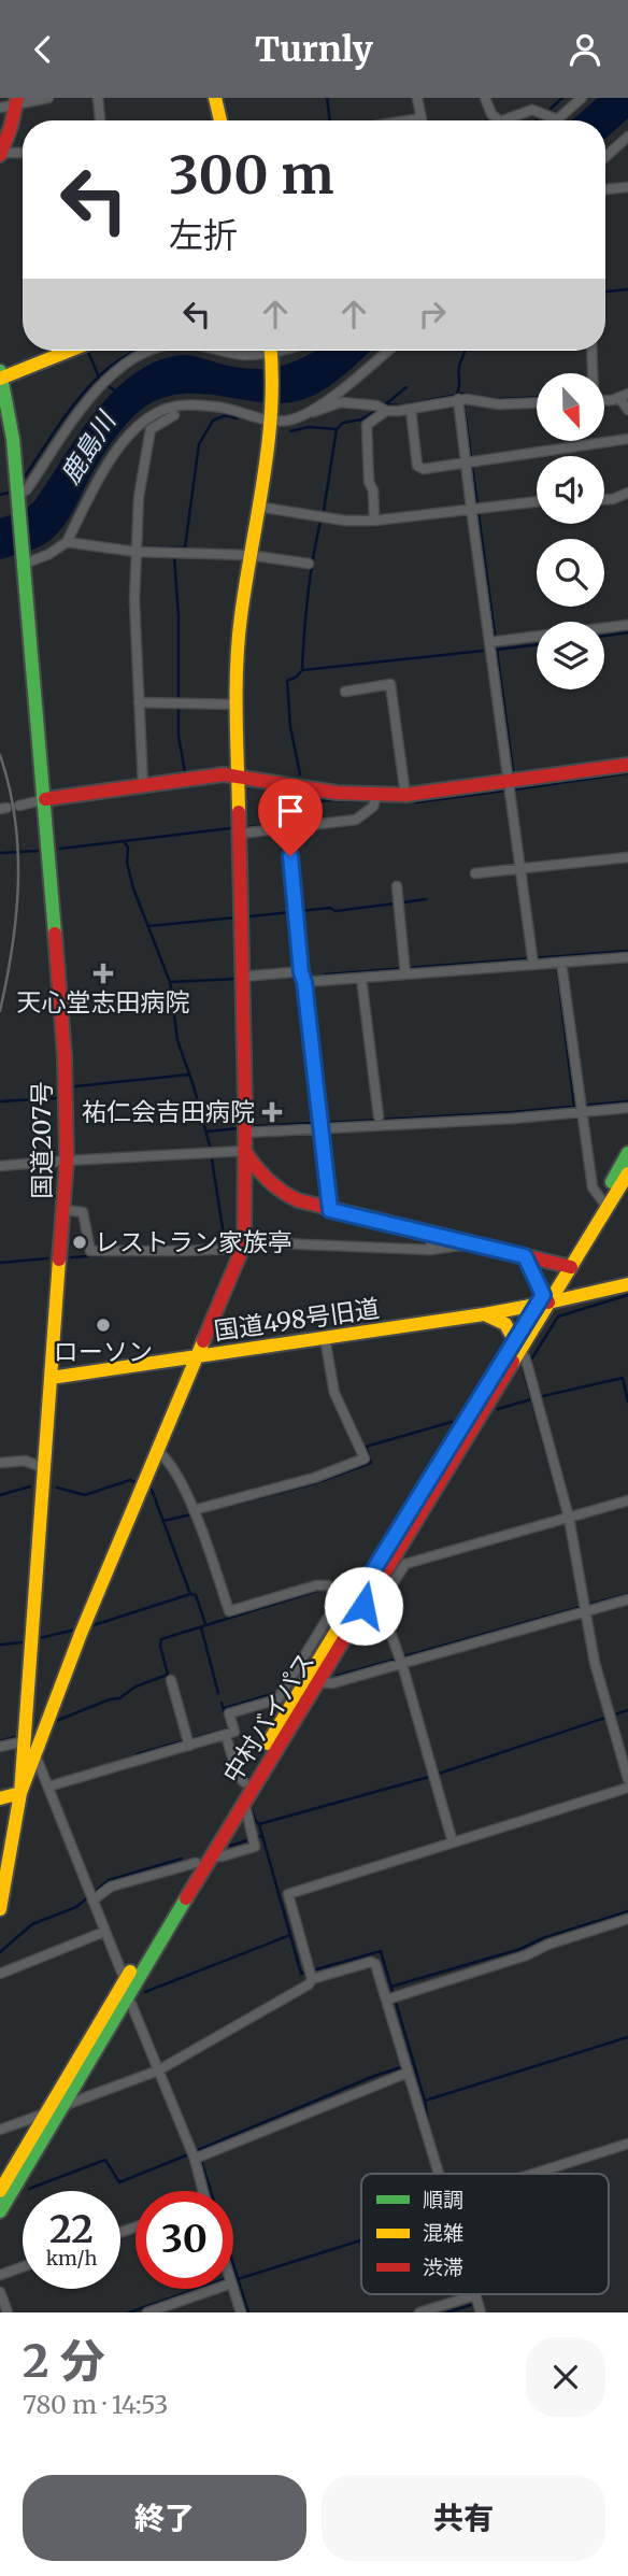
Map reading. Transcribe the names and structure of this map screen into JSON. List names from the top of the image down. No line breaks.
{"streets":{"main road":["国道207号","国道498号旧道","中村バイパス"]},"crossings":[["国道207号","国道498号旧道"],["国道498号旧道","中村バイパス"]],"water":["鹿島川"],"places":{"health":["天心堂志田病院","祐仁会吉田病院"],"other":["レストラン家族亭","ローソン"]},"legend":["順調","混雑","渋滞"],"north":"bottom","page":{"header":"Turnly","turn":["300 m","左折"],"speed":"22 km/h","limit":"30","heading":["2 分","780 m · 14:53"],"buttons":["終了","共有"]}}
